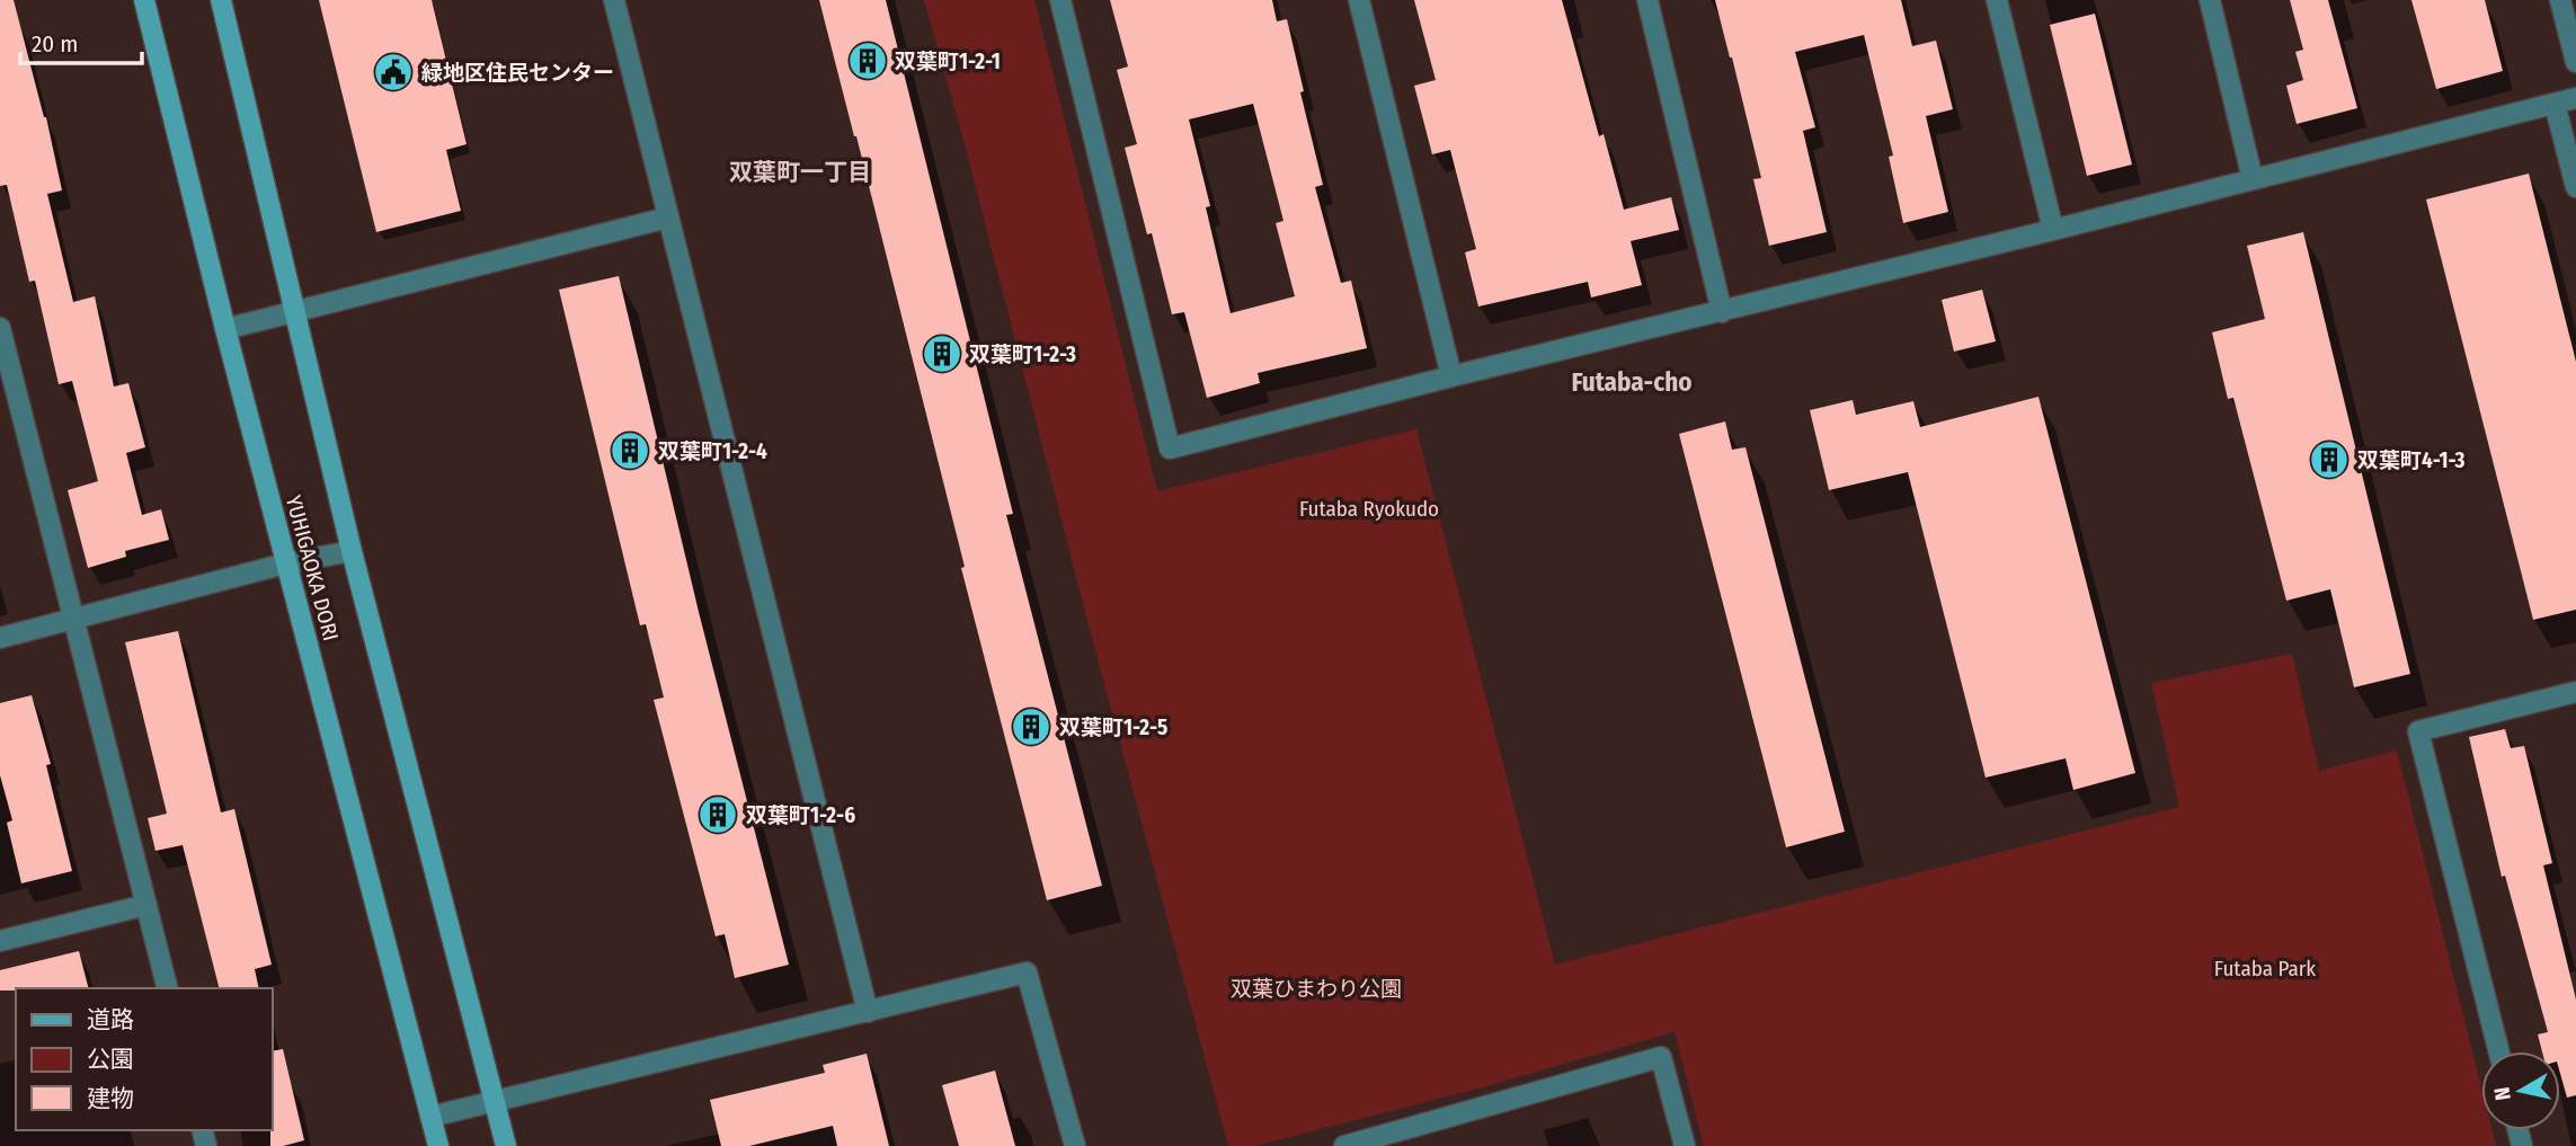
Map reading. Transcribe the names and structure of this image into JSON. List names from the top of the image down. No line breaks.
{"streets":{"main road":["YUHIGAOKA DORI"]},"districts":["双葉町一丁目","Futaba-cho"],"parks":["Futaba Ryokudo","Futaba Park","双葉ひまわり公園"],"places":{"building":["双葉町1-2-1","双葉町1-2-3","双葉町1-2-4","双葉町4-1-3","双葉町1-2-5","双葉町1-2-6"],"public building":["緑地区住民センター"]},"legend":["道路","公園","建物"],"scale_bar":"20 m","north":"left"}
